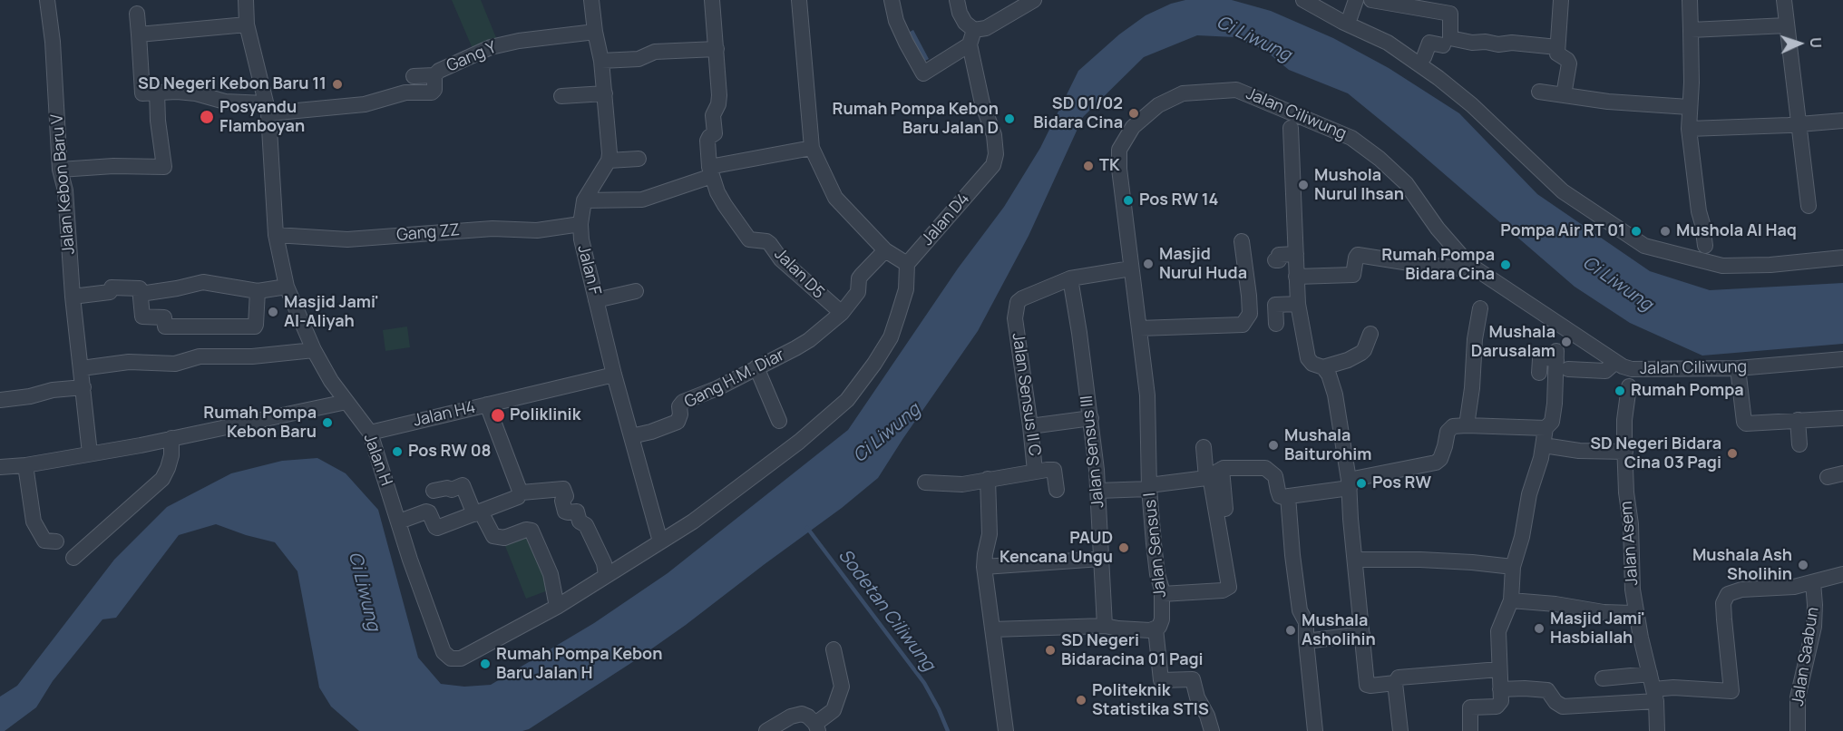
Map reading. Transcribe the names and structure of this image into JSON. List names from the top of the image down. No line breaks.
{"streets":{"street":["Gang Y","Jalan Ciliwung","Jalan Kebon Baru V","Jalan D4","Gang ZZ","Jalan F","Jalan D5","Gang H.M. Diar","Jalan Sensus II C","Jalan H4","Jalan Sensus III","Jalan H","Jalan Asem","Jalan Sensus I","Jalan Saabun"]},"crossings":[["Gang Y","Jalan F"],["Gang Y","Jalan H"],["Jalan Ciliwung","Jalan Sensus I"],["Jalan D4","Jalan H"],["Gang ZZ","Jalan F"],["Gang ZZ","Jalan H"],["Jalan F","Gang H.M. Diar"],["Jalan F","Jalan H4"],["Jalan F","Jalan H"],["Jalan D5","Gang H.M. Diar"],["Jalan Sensus II C","Jalan Sensus III"],["Jalan H4","Jalan H"]],"water":["Ci Liwung","Sodetan Ciliwung"],"places":["SD Negeri Kebon Baru 11","SD 01/02 Bidara Cina","Posyandu Flamboyan","Rumah Pompa Kebon Baru Jalan D","TK","Mushola Nurul Ihsan","Pos RW 14","Pompa Air RT 01","Mushola Al Haq","Masjid Nurul Huda","Rumah Pompa Bidara Cina","Masjid Jami' Al-Aliyah","Mushala Darusalam","Rumah Pompa","Poliklinik","Rumah Pompa Kebon Baru","Mushala Baiturohim","Pos RW 08","SD Negeri Bidara Cina 03 Pagi","Pos RW","PAUD Kencana Ungu","Mushala Ash Sholihin","Masjid Jami' Hasbiallah","Mushala Asholihin","SD Negeri Bidaracina 01 Pagi","Rumah Pompa Kebon Baru Jalan H","Politeknik Statistika STIS"],"north":"right"}
